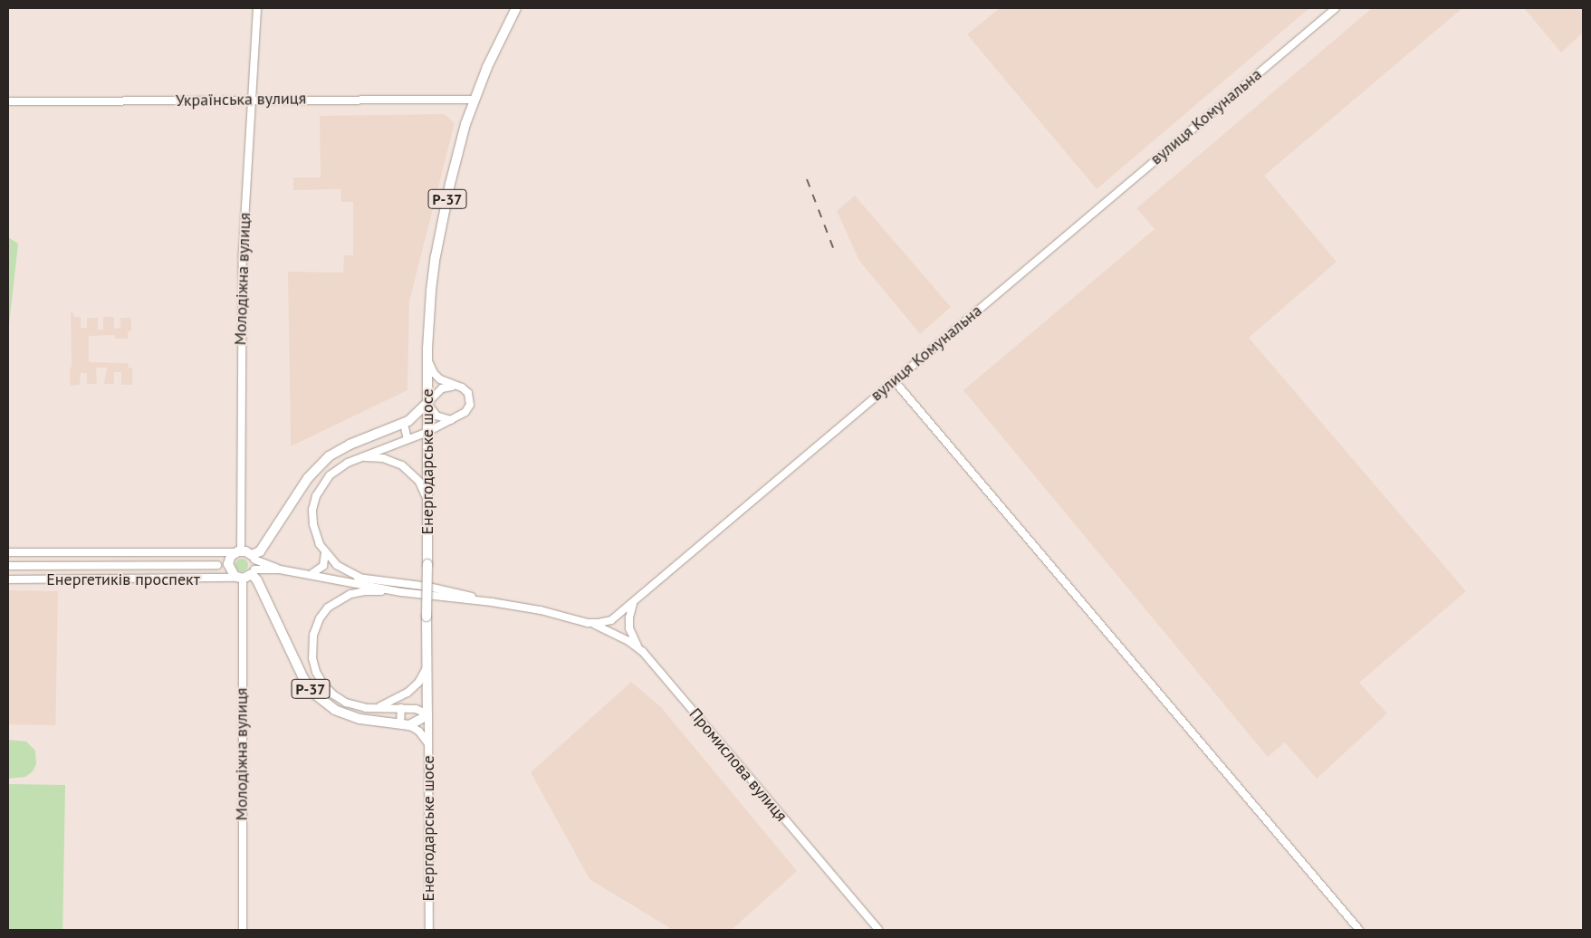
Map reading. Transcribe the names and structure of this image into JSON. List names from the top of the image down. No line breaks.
{"streets":{"main road":["Р-37","Енергодарське шосе"],"street":["Українська вулиця","вулиця Комунальна","Молодіжна вулиця","Енергетиків проспект","Промислова вулиця"]},"crossings":[["Українська вулиця","Молодіжна вулиця"],["Українська вулиця","Енергодарське шосе"],["вулиця Комунальна","Промислова вулиця"],["Р-37","Молодіжна вулиця"],["Р-37","Енергетиків проспект"],["Молодіжна вулиця","Енергетиків проспект"]]}
